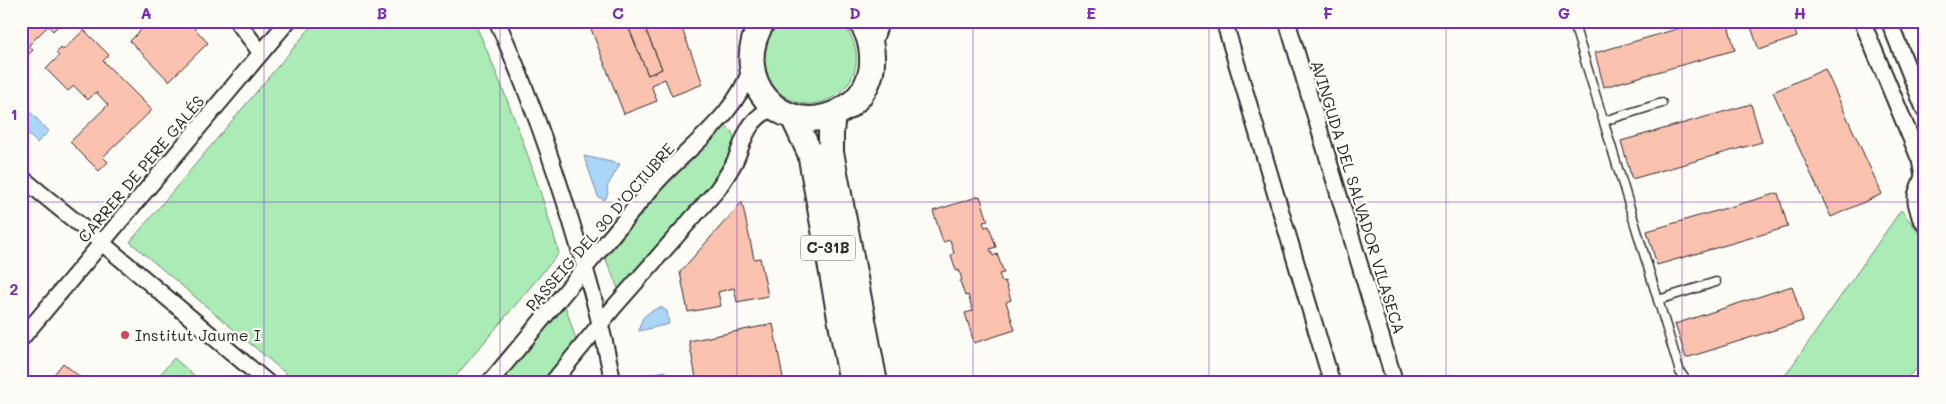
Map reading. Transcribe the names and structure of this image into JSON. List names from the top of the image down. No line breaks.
{"streets":{"main road":["C-31B"],"street":["CARRER DE PERE GALÉS","AVINGUDA DEL SALVADOR VILASECA","PASSEIG DEL 30 D'OCTUBRE"]},"crossings":[["PASSEIG DEL 30 D'OCTUBRE","C-31B"]],"places":["Institut Jaume I"],"grid":{"columns":["A","B","C","D","E","F","G","H"],"rows":["1","2"]}}
